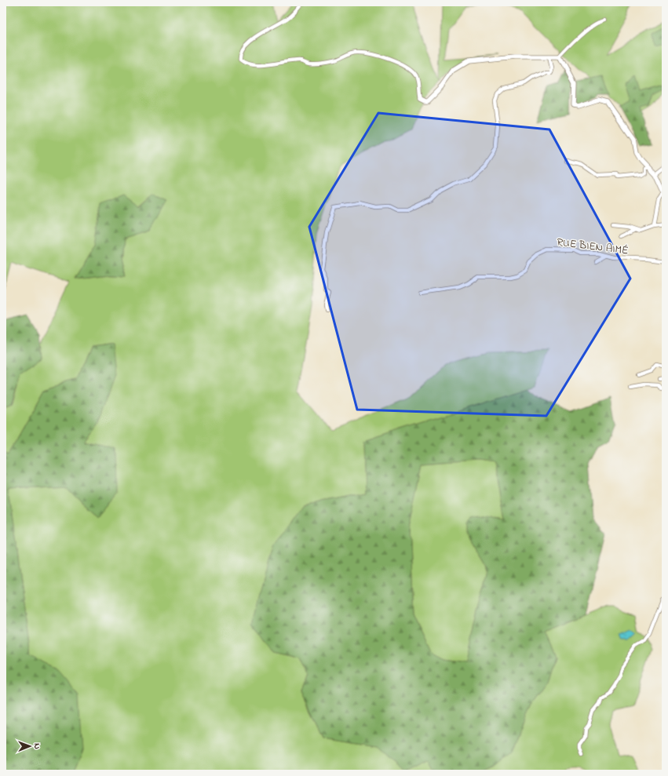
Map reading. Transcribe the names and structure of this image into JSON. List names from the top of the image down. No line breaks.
{"streets":{"street":["RUE BIEN AIMÉ"]},"north":"right"}
